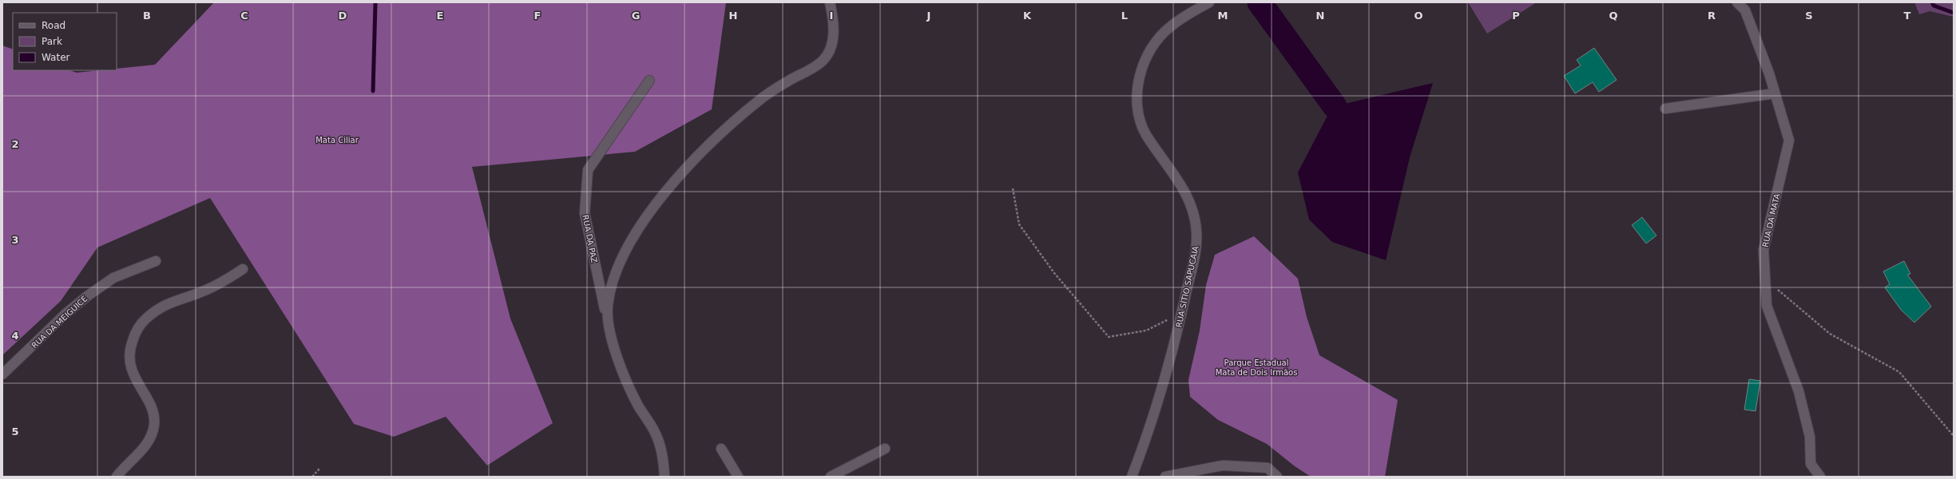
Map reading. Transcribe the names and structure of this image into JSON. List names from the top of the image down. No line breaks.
{"streets":{"street":["RUA DA MATA","RUA DA PAZ","RUA SÍTIO SAPUCAIA","RUA DA MEIGUICE"]},"parks":["Mata Ciliar","Parque Estadual Mata de Dois Irmãos"],"legend":["Road","Park","Water"],"grid":{"columns":["B","C","D","E","F","G","H","I","J","K","L","M","N","O","P","Q","R","S","T"],"rows":["2","3","4","5"]}}
